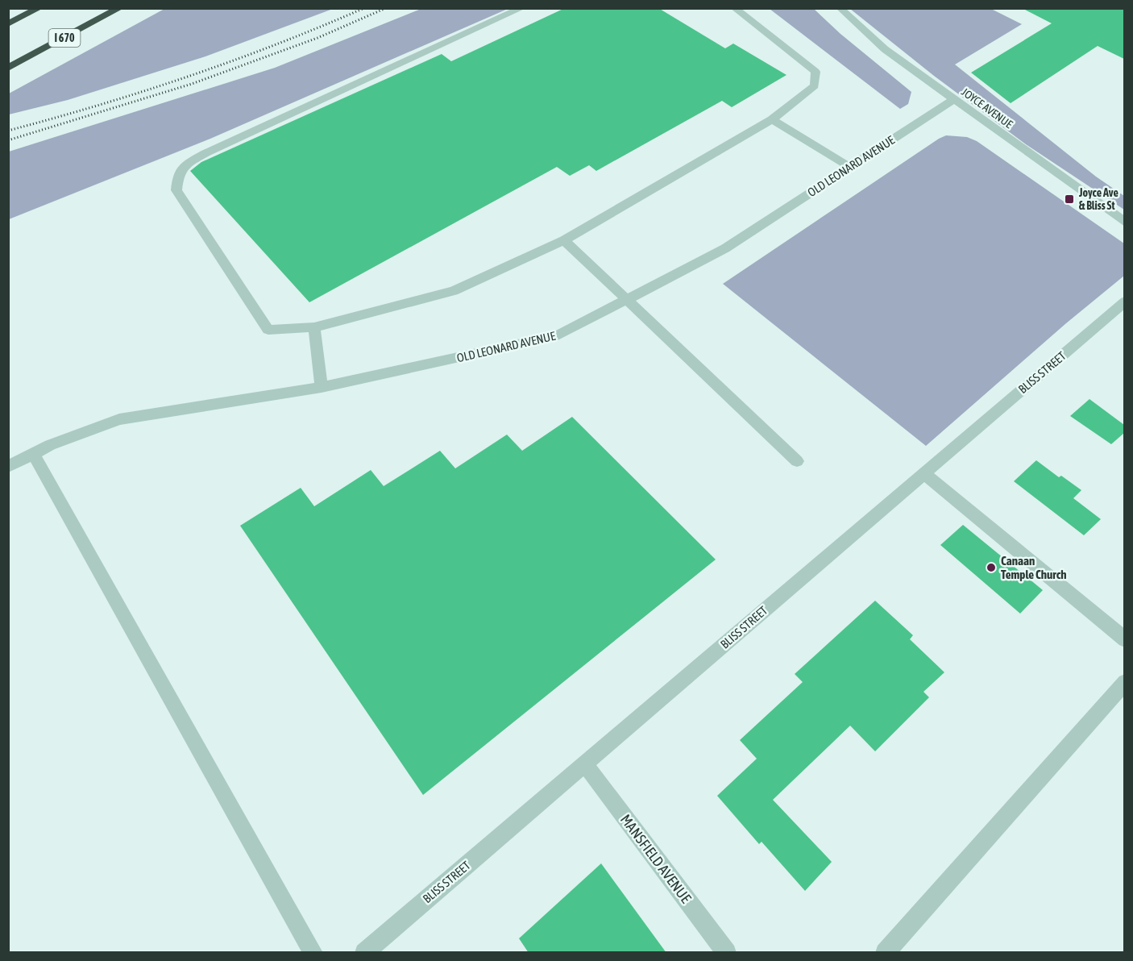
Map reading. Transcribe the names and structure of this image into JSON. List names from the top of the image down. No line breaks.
{"streets":{"highway":["I 670"],"street":["JOYCE AVENUE","OLD LEONARD AVENUE","BLISS STREET","MANSFIELD AVENUE"]},"crossings":[["JOYCE AVENUE","OLD LEONARD AVENUE"],["BLISS STREET","MANSFIELD AVENUE"]],"places":{"transit":["Joyce Ave & Bliss St"],"other":["Canaan Temple Church"]}}
